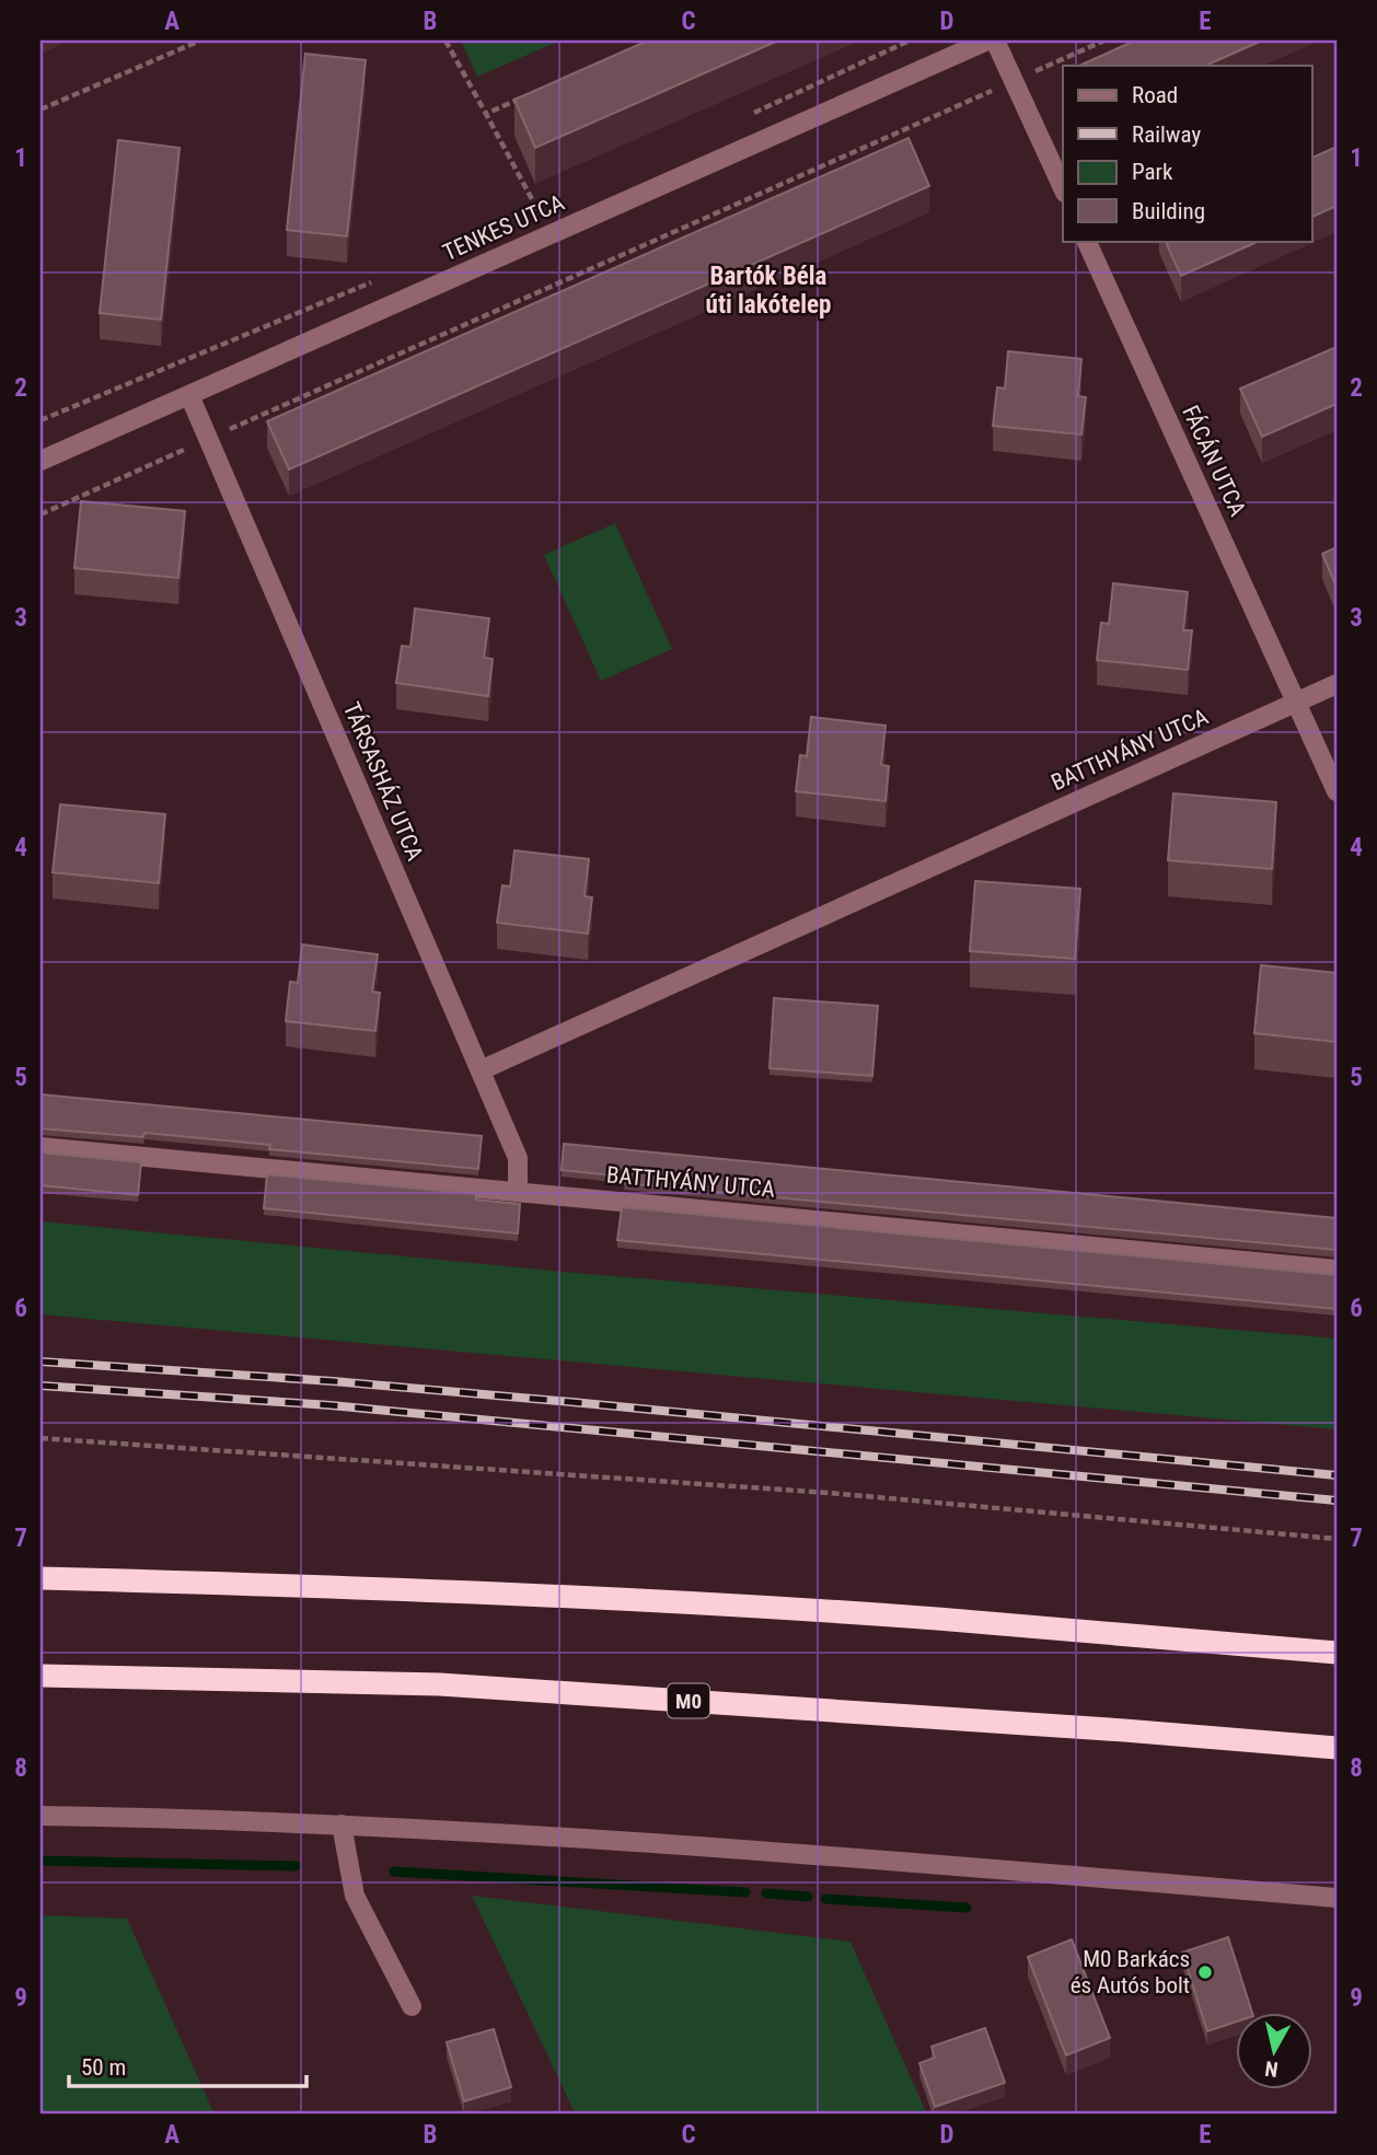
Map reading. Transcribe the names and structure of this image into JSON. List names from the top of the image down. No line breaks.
{"streets":{"highway":["M0"],"street":["TENKES UTCA","FÁCÁN UTCA","BATTHYÁNY UTCA","TÁRSASHÁZ UTCA"]},"crossings":[["TENKES UTCA","TÁRSASHÁZ UTCA"],["FÁCÁN UTCA","BATTHYÁNY UTCA"],["BATTHYÁNY UTCA","TÁRSASHÁZ UTCA"]],"districts":["Bartók Béla úti lakótelep"],"places":["M0 Barkács és Autós bolt"],"legend":["Road","Railway","Park","Building"],"scale_bar":"50 m","north":"bottom","grid":{"columns":["A","B","C","D","E"],"rows":["1","2","3","4","5","6","7","8","9"]}}
